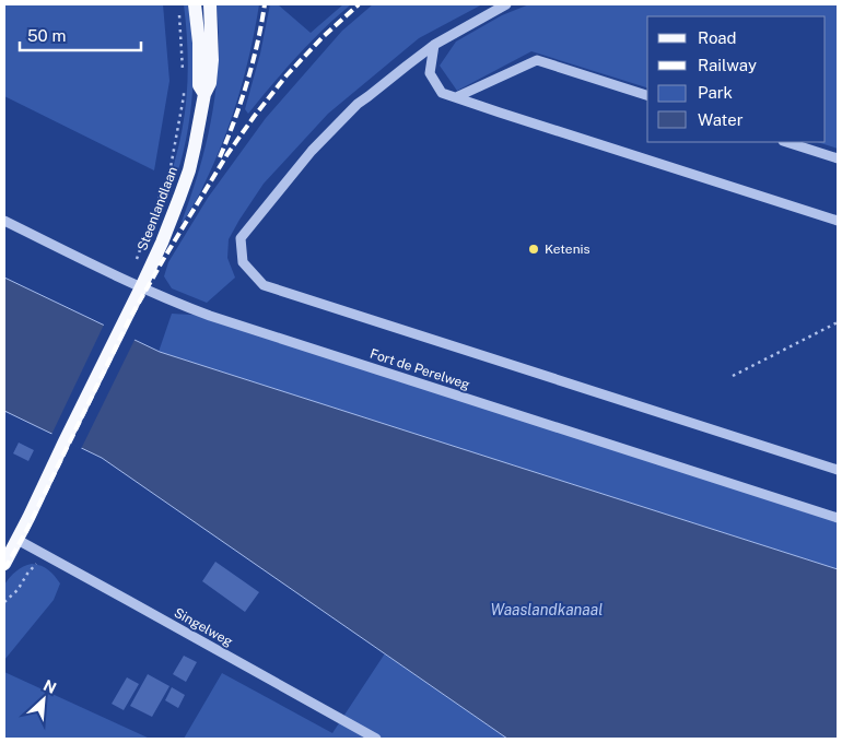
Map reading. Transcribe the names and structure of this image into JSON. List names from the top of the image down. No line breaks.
{"streets":{"main road":["Steenlandlaan"],"street":["Fort de Perelweg","Singelweg"]},"crossings":[["Steenlandlaan","Fort de Perelweg"],["Steenlandlaan","Singelweg"]],"water":["Waaslandkanaal"],"places":["Ketenis"],"legend":["Road","Railway","Park","Water"],"scale_bar":"50 m","north":"top right"}
